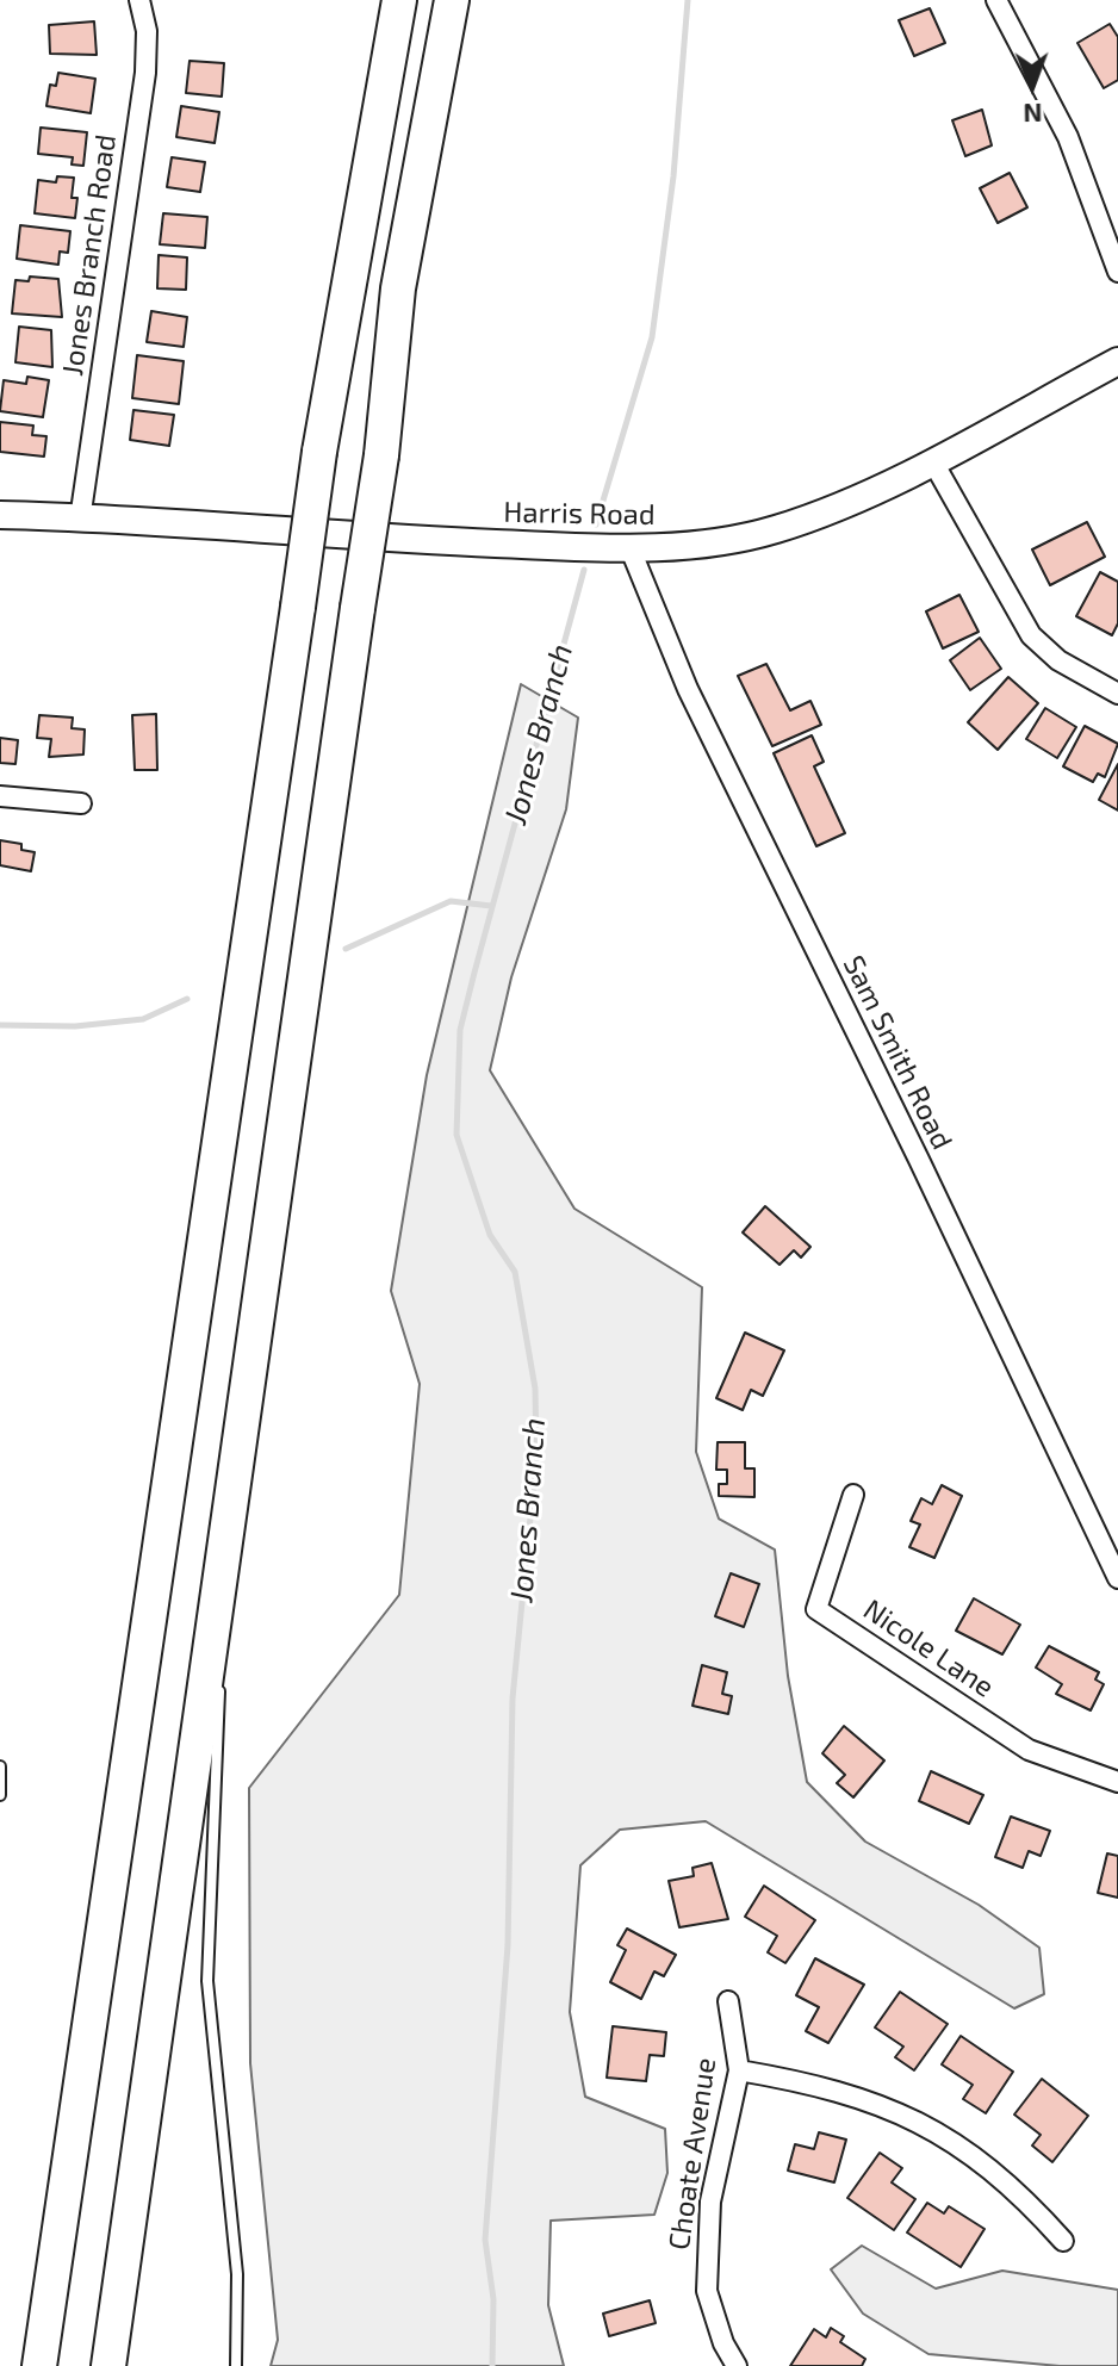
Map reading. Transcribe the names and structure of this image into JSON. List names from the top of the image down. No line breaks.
{"streets":{"street":["Jones Branch Road","Harris Road","Sam Smith Road","Nicole Lane","Choate Avenue"]},"crossings":[["Jones Branch Road","Harris Road"],["Harris Road","Sam Smith Road"]],"water":["Jones Branch"],"north":"bottom"}
